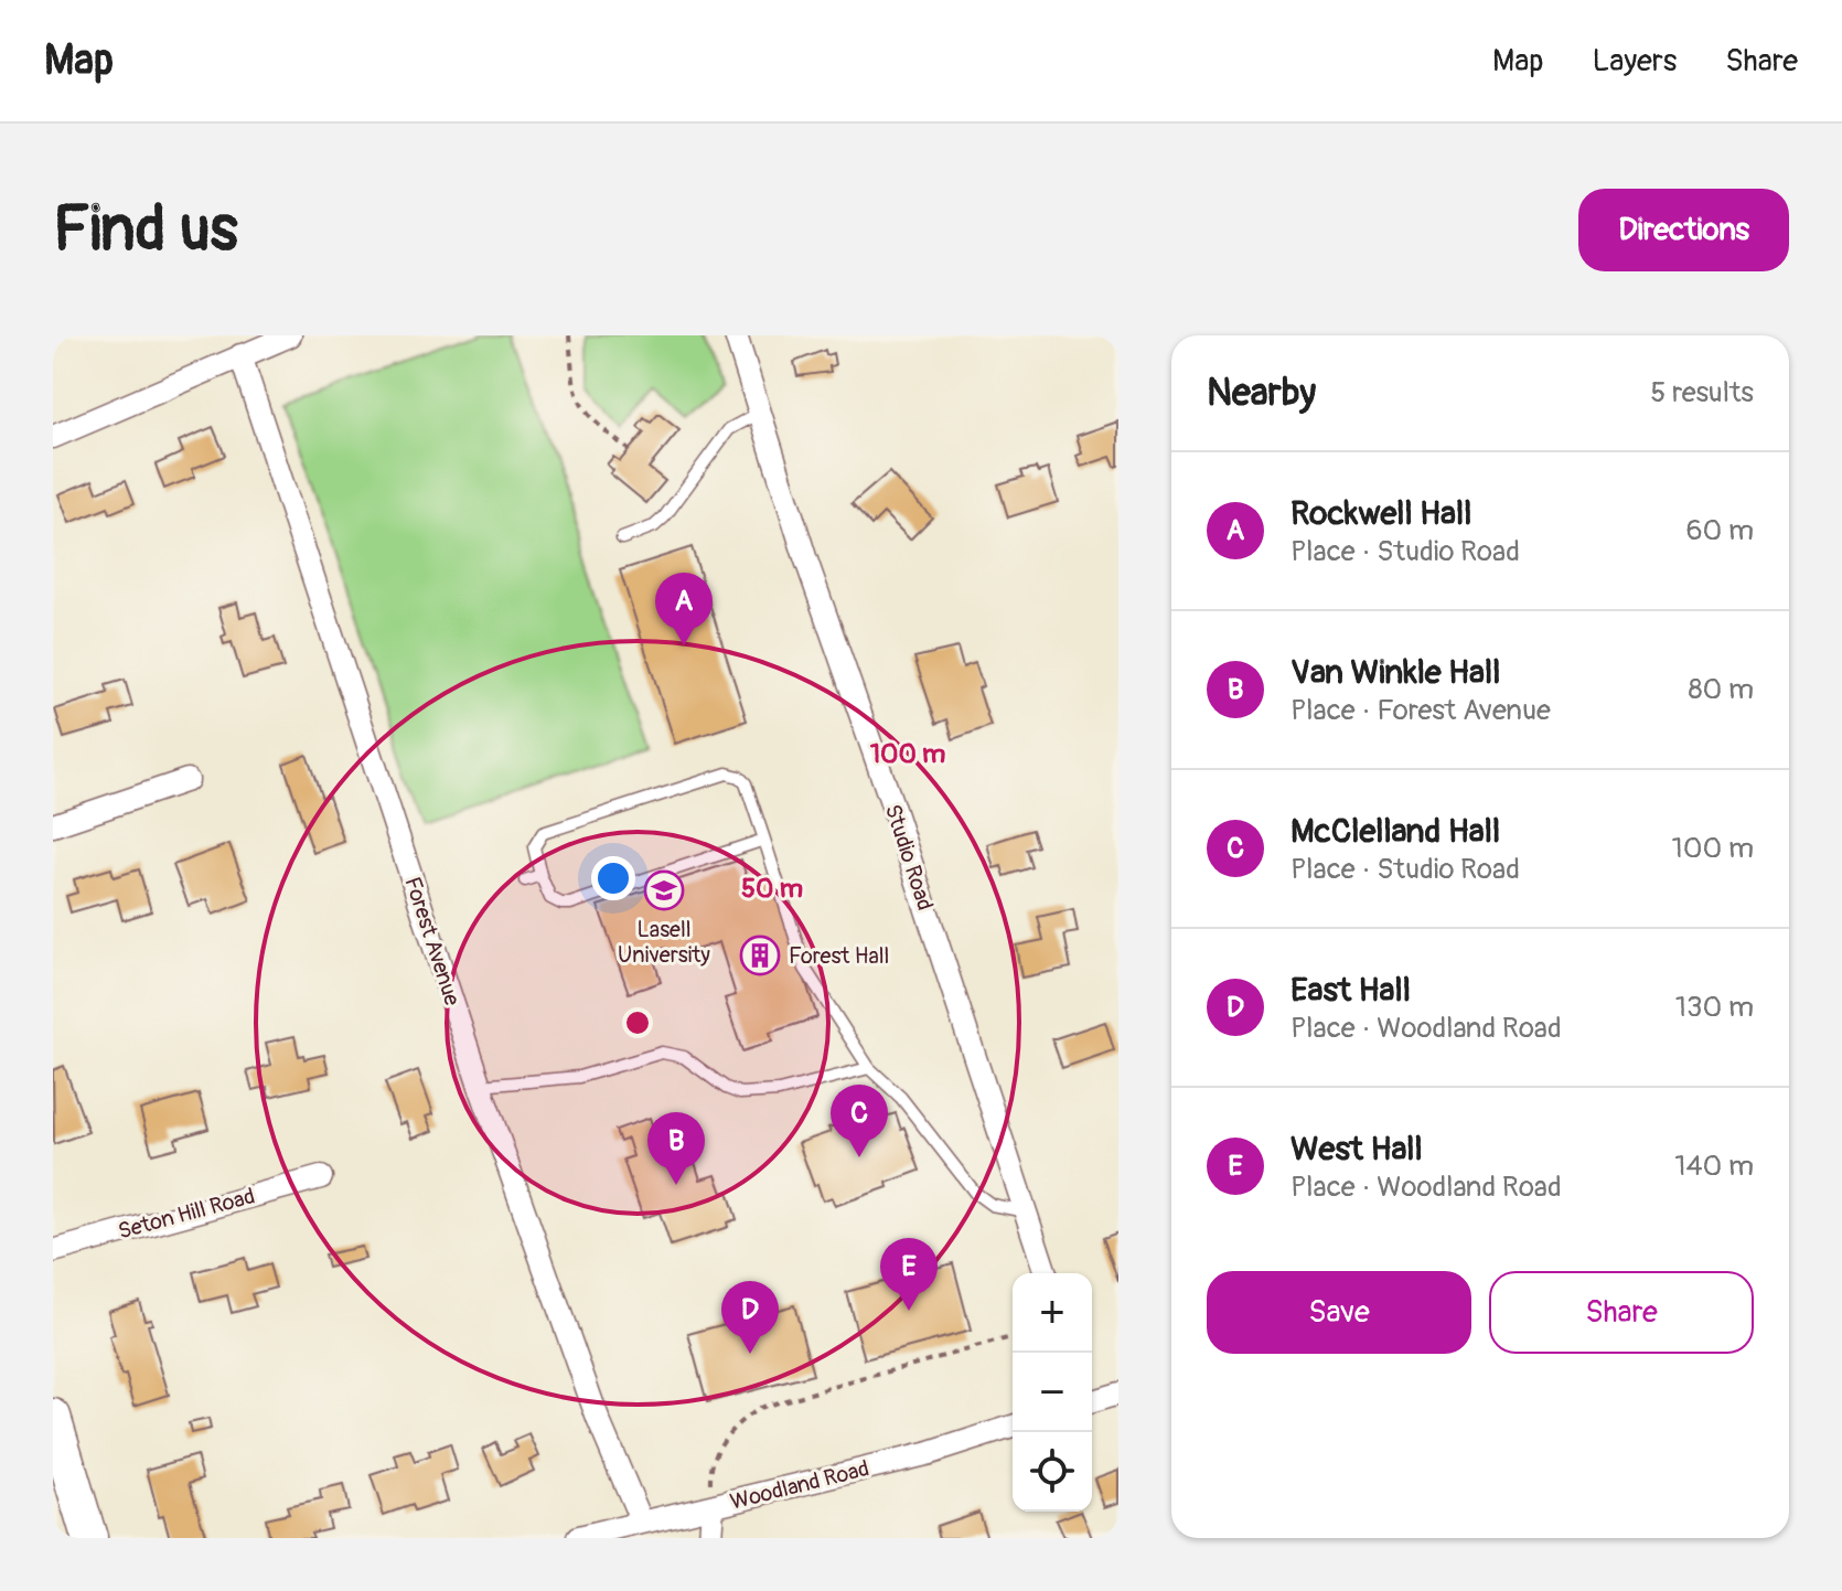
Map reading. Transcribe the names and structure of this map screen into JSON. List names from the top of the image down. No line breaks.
{"streets":{"street":["Studio Road","Forest Avenue","Seton Hill Road","Woodland Road"]},"crossings":[["Forest Avenue","Woodland Road"]],"places":{"school or university":["Lasell University"],"building":["Forest Hall"]},"page":{"header":"Map","nav":["Map","Layers","Share"],"buttons":["Directions",["Save","Share"]],"title":"Find us","heading":["Nearby","5 results"],"list":[{"mark":"A","name":"Rockwell Hall","note":"Place · Studio Road","value":"60 m"},{"mark":"B","name":"Van Winkle Hall","note":"Place · Forest Avenue","value":"80 m"},{"mark":"C","name":"McClelland Hall","note":"Place · Studio Road","value":"100 m"},{"mark":"D","name":"East Hall","note":"Place · Woodland Road","value":"130 m"},{"mark":"E","name":"West Hall","note":"Place · Woodland Road","value":"140 m"}],"pins":["A","C","B","E","D"],"map_buttons":["+","−"]},"rings":["100 m","50 m"]}
